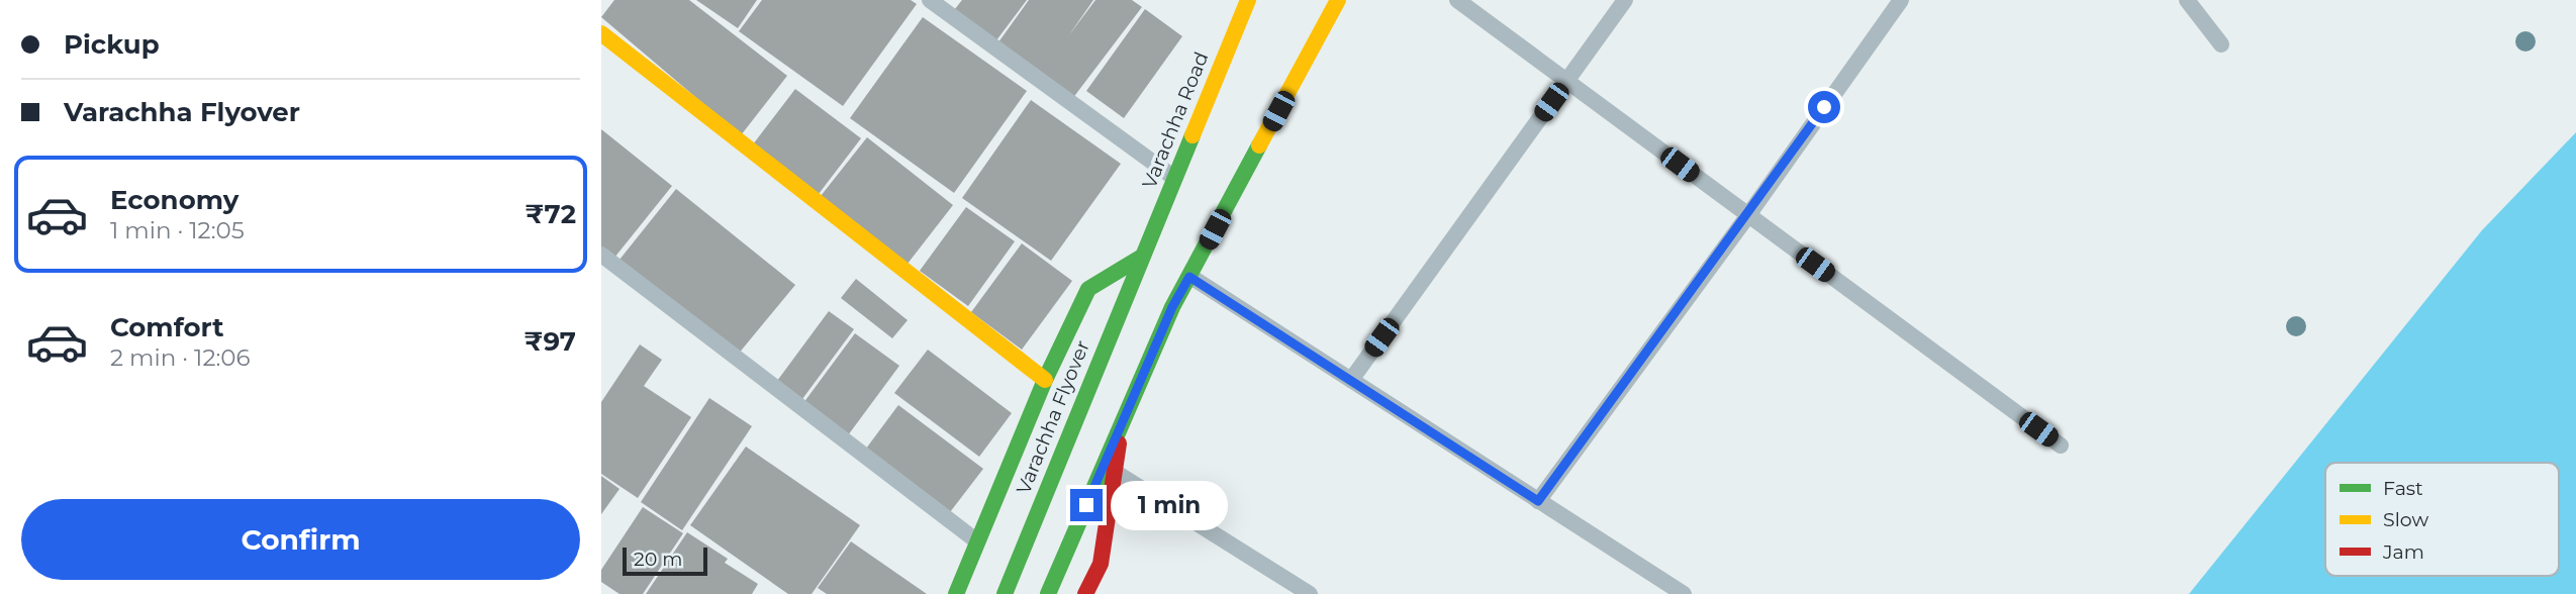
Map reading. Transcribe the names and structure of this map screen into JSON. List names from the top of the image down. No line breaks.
{"streets":{"main road":["Varachha Road","Varachha Flyover"]},"crossings":[["Varachha Road","Varachha Flyover"]],"legend":["Fast","Slow","Jam"],"scale_bar":"20 m","page":{"banner":["Pickup","Varachha Flyover"],"list":[{"name":"Economy","note":"1 min · 12:05","value":"₹72"},{"name":"Comfort","note":"2 min · 12:06","value":"₹97"}],"bubble":"1 min","buttons":"Confirm","scale":"20 m"}}
